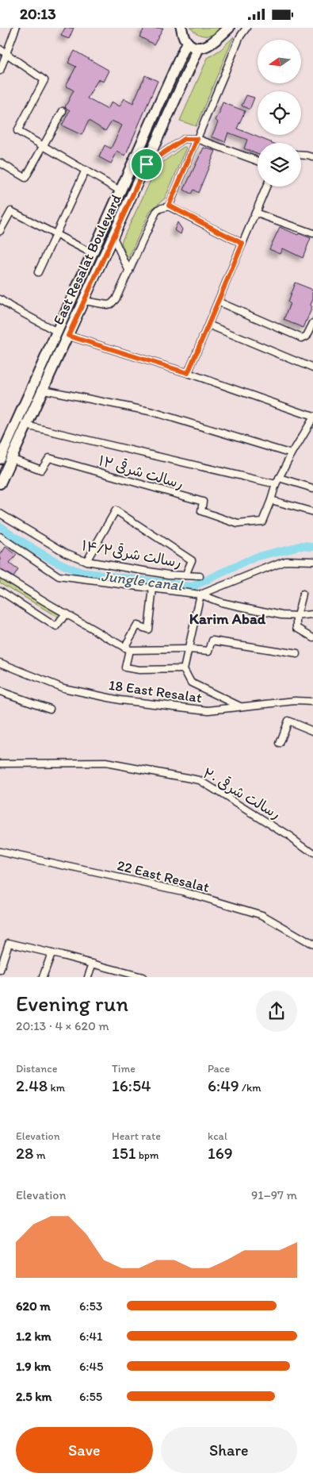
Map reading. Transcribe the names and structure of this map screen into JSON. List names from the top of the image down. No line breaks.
{"streets":{"main road":["East Resalat Boulevard"],"street":["رسالت شرقی ۱۲","رسالت شرقی۱۴/۲","18 East Resalat","22 East Resalat"]},"crossings":[["East Resalat Boulevard","رسالت شرقی ۱۲"]],"districts":["Karim Abad"],"water":["Jungle canal"],"north":"left","page":{"status":"20:13","heading":["Evening run","20:13 · 4 × 620 m"],"stats":[["Distance","2.48 km"],["Time","16:54"],["Pace","6:49 /km"],["Elevation","28 m"],["Heart rate","151 bpm"],["kcal","169"]],"chart":["Elevation","91–97 m"],"list":[{"name":"620 m","note":"6:53"},{"name":"1.2 km","note":"6:41"},{"name":"1.9 km","note":"6:45"},{"name":"2.5 km","note":"6:55"}],"buttons":["Save","Share"]}}
